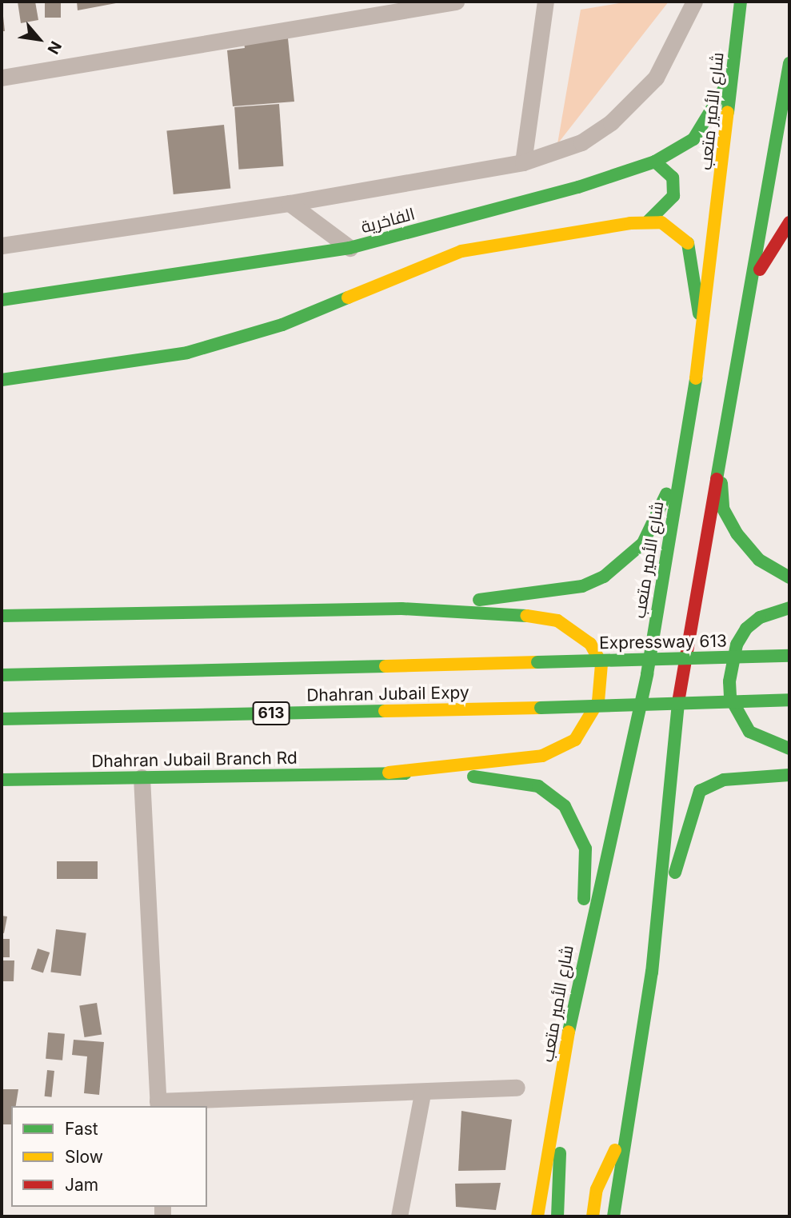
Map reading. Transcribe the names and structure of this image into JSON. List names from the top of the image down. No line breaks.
{"streets":{"main road":["شارع الأمير متعب","الفاخرية","Expressway 613","Dhahran Jubail Expy","613","Dhahran Jubail Branch Rd"]},"crossings":[["شارع الأمير متعب","الفاخرية"],["Expressway 613","Dhahran Jubail Expy"]],"legend":["Fast","Slow","Jam"],"north":"bottom right"}
